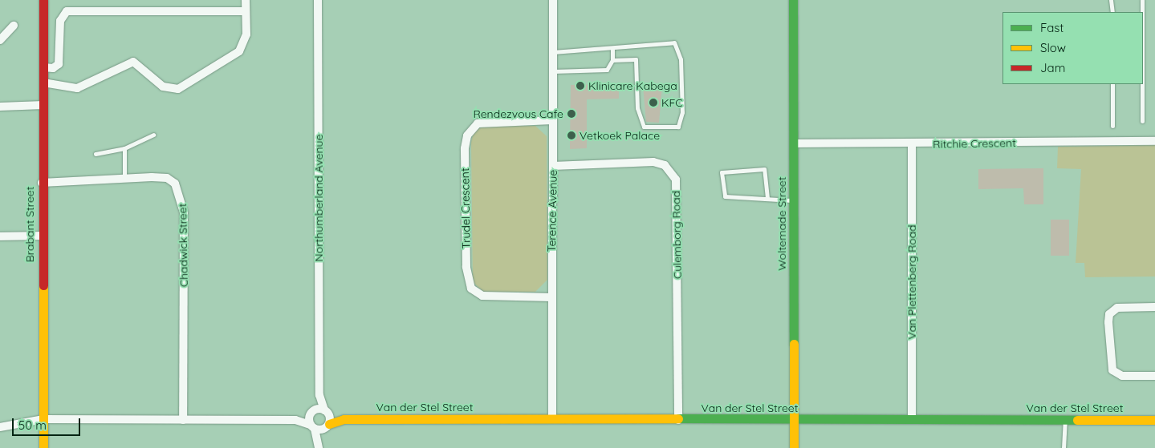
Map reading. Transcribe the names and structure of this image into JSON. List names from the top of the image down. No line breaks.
{"streets":{"street":["Ritchie Crescent","Northumberland Avenue","Trudel Crescent","Terence Avenue","Woltemade Street","Brabant Street","Culemborg Road","Chadwick Street","Van Plettenberg Road","Van der Stel Street"]},"crossings":[["Ritchie Crescent","Woltemade Street"],["Ritchie Crescent","Van Plettenberg Road"],["Northumberland Avenue","Van der Stel Street"],["Trudel Crescent","Terence Avenue"],["Terence Avenue","Culemborg Road"],["Terence Avenue","Van der Stel Street"],["Woltemade Street","Van der Stel Street"],["Brabant Street","Chadwick Street"],["Culemborg Road","Van der Stel Street"],["Van Plettenberg Road","Van der Stel Street"]],"places":["Klinicare Kabega","KFC","Rendezvous Cafe","Vetkoek Palace"],"legend":["Fast","Slow","Jam"],"scale_bar":"50 m"}
